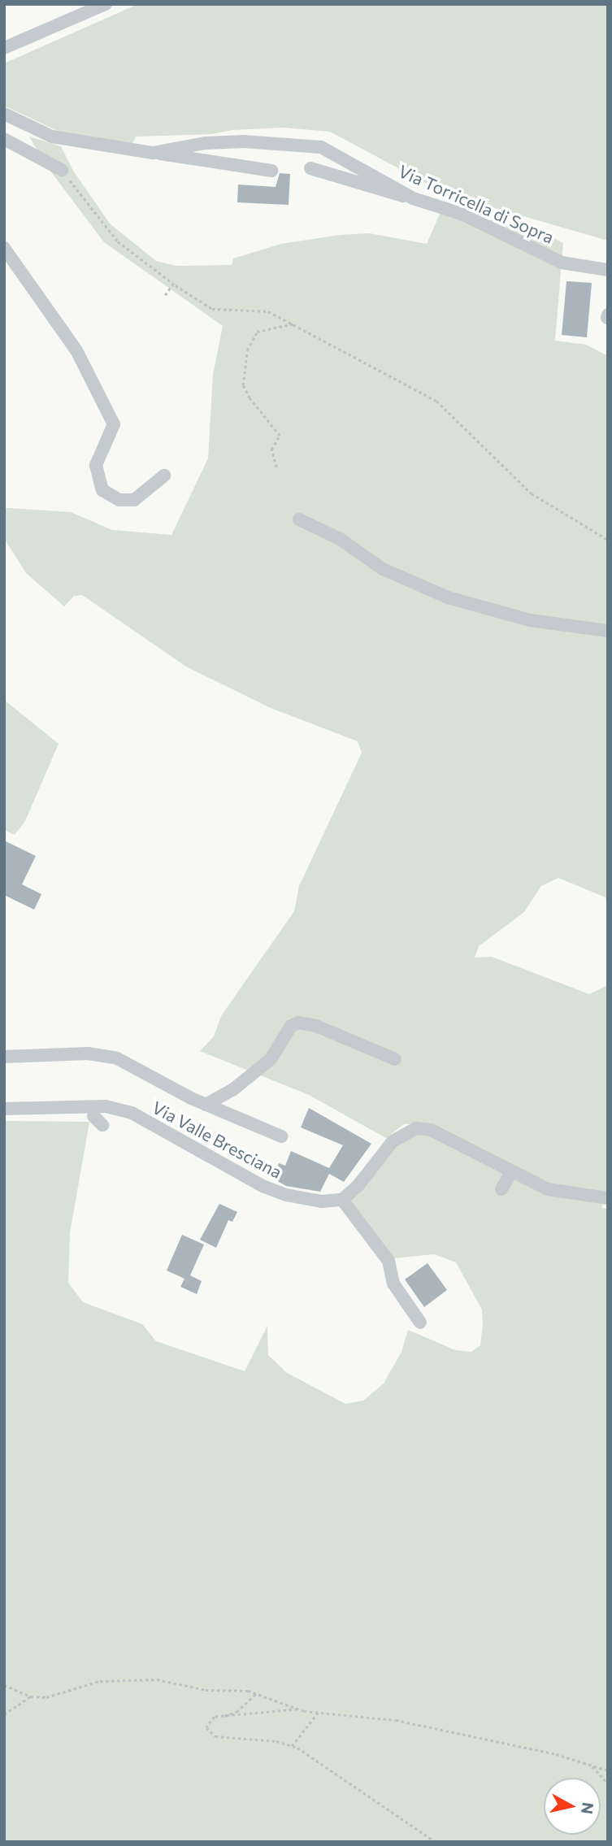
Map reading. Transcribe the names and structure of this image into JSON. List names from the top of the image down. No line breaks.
{"streets":{"street":["Via Torricella di Sopra","Via Valle Bresciana"]},"north":"right"}
